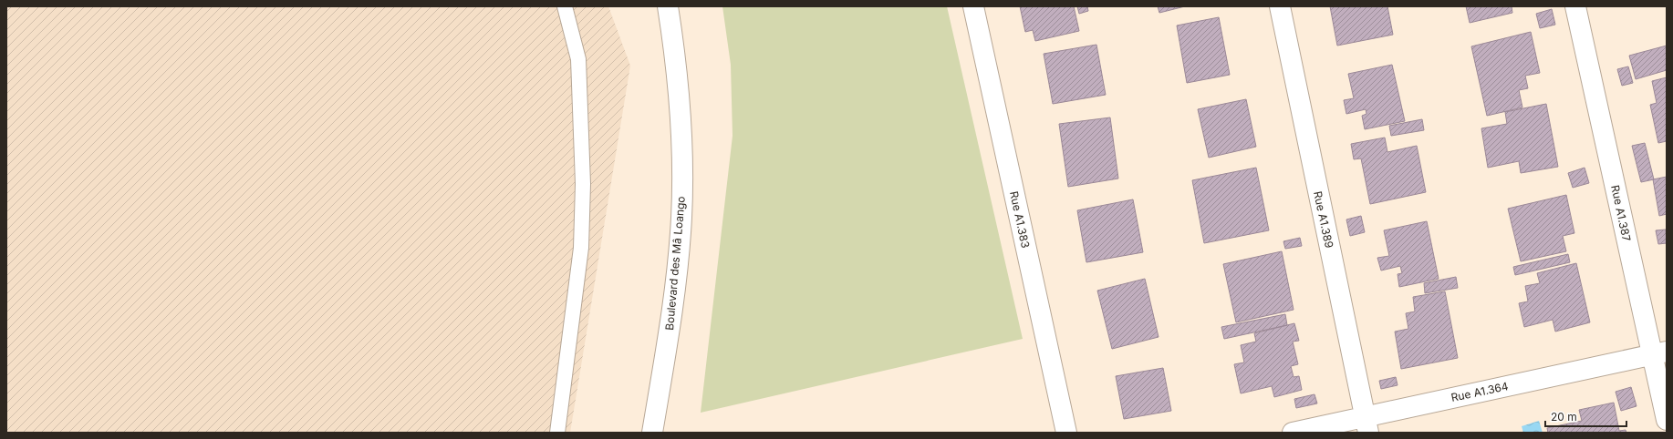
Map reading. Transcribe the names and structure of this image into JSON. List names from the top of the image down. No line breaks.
{"streets":{"street":["Rue A1.387","Rue A1.383","Rue A1.389","Boulevard des Mâ Loango","Rue A1.364"]},"crossings":[["Rue A1.387","Rue A1.364"],["Rue A1.389","Rue A1.364"]],"scale_bar":"20 m"}
